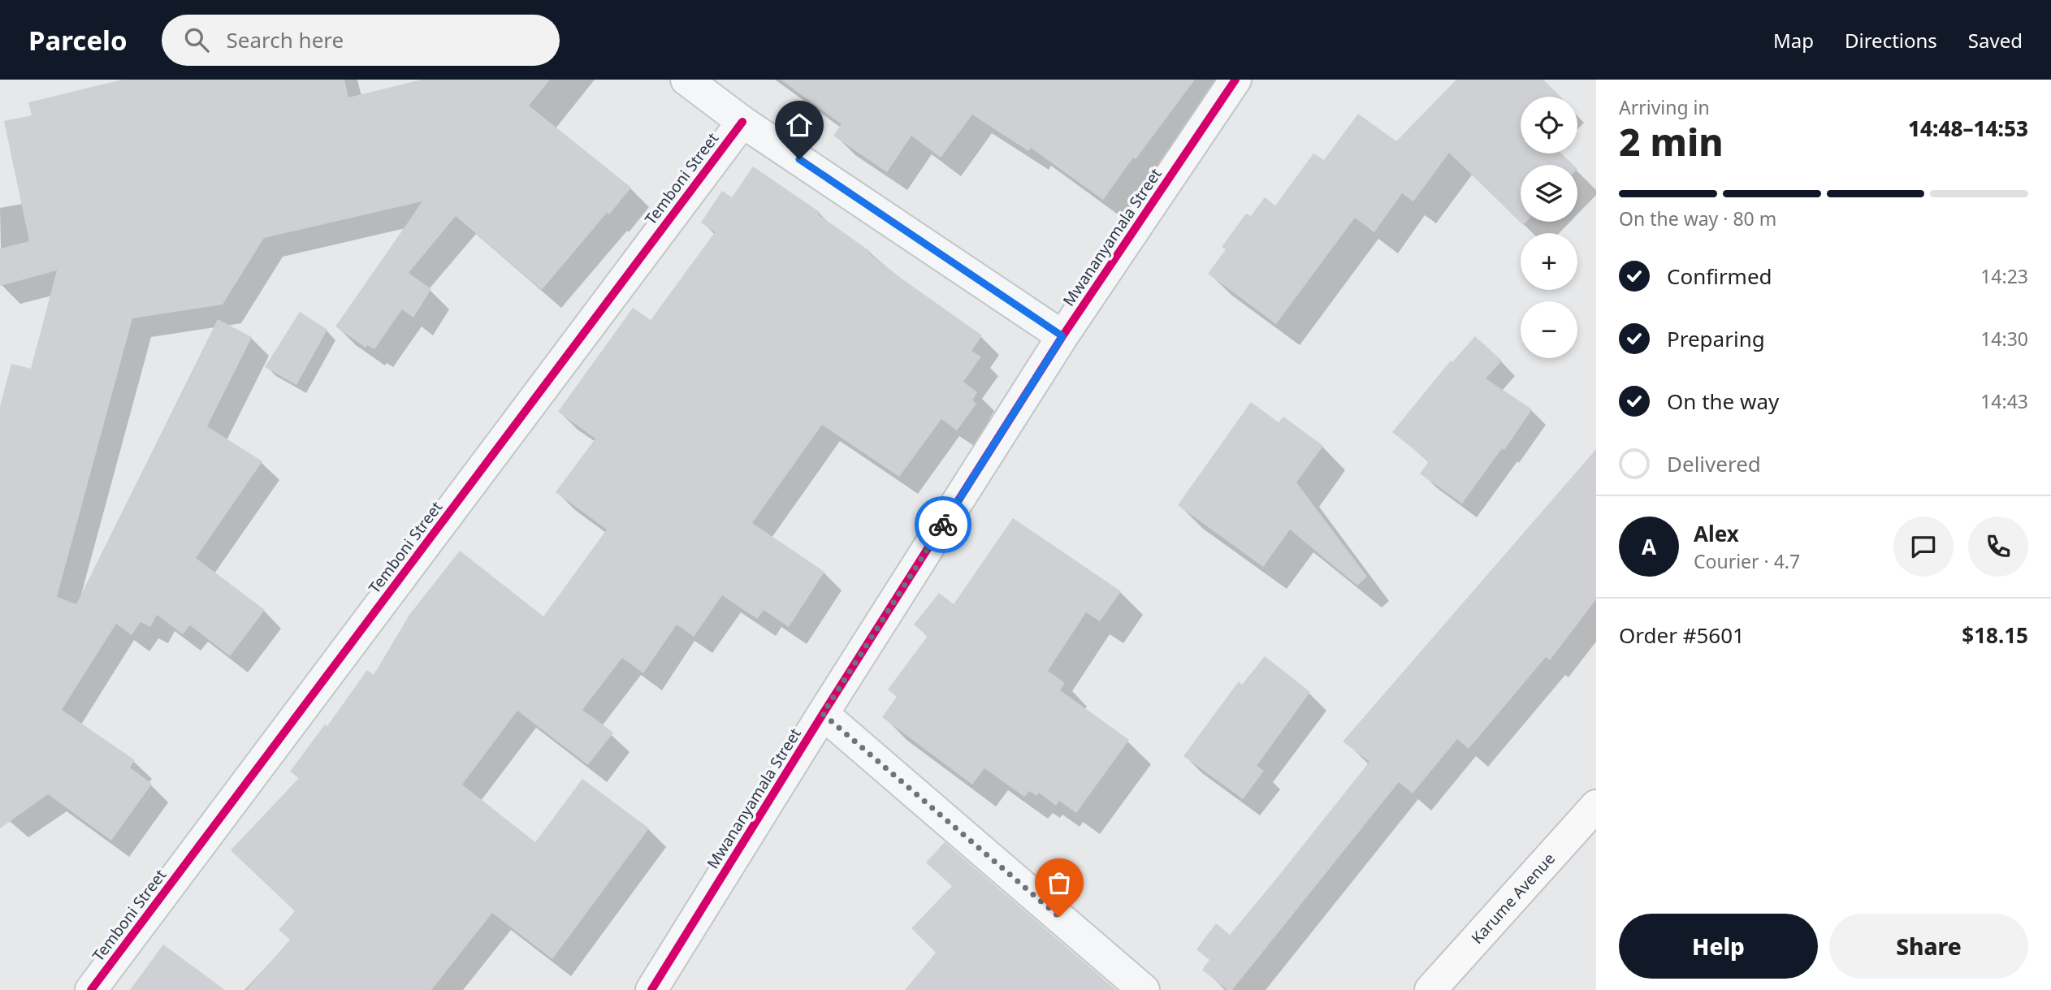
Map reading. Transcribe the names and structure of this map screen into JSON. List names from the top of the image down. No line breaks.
{"streets":{"main road":["Karume Avenue"],"street":["Temboni Street","Mwananyamala Street"]},"page":{"header":"Parcelo","search":"Search here","nav":["Map","Directions","Saved"],"heading":["2 min","Arriving in","14:48–14:53"],"panel":["Alex","Courier · 4.7","Order #5601","$18.15"],"map_buttons":["+","−"],"bar":"On the way · 80 m","list":[["Confirmed","14:23"],["Preparing","14:30"],["On the way","14:43"],"Delivered"],"round":"A","buttons":["Help","Share"]}}
